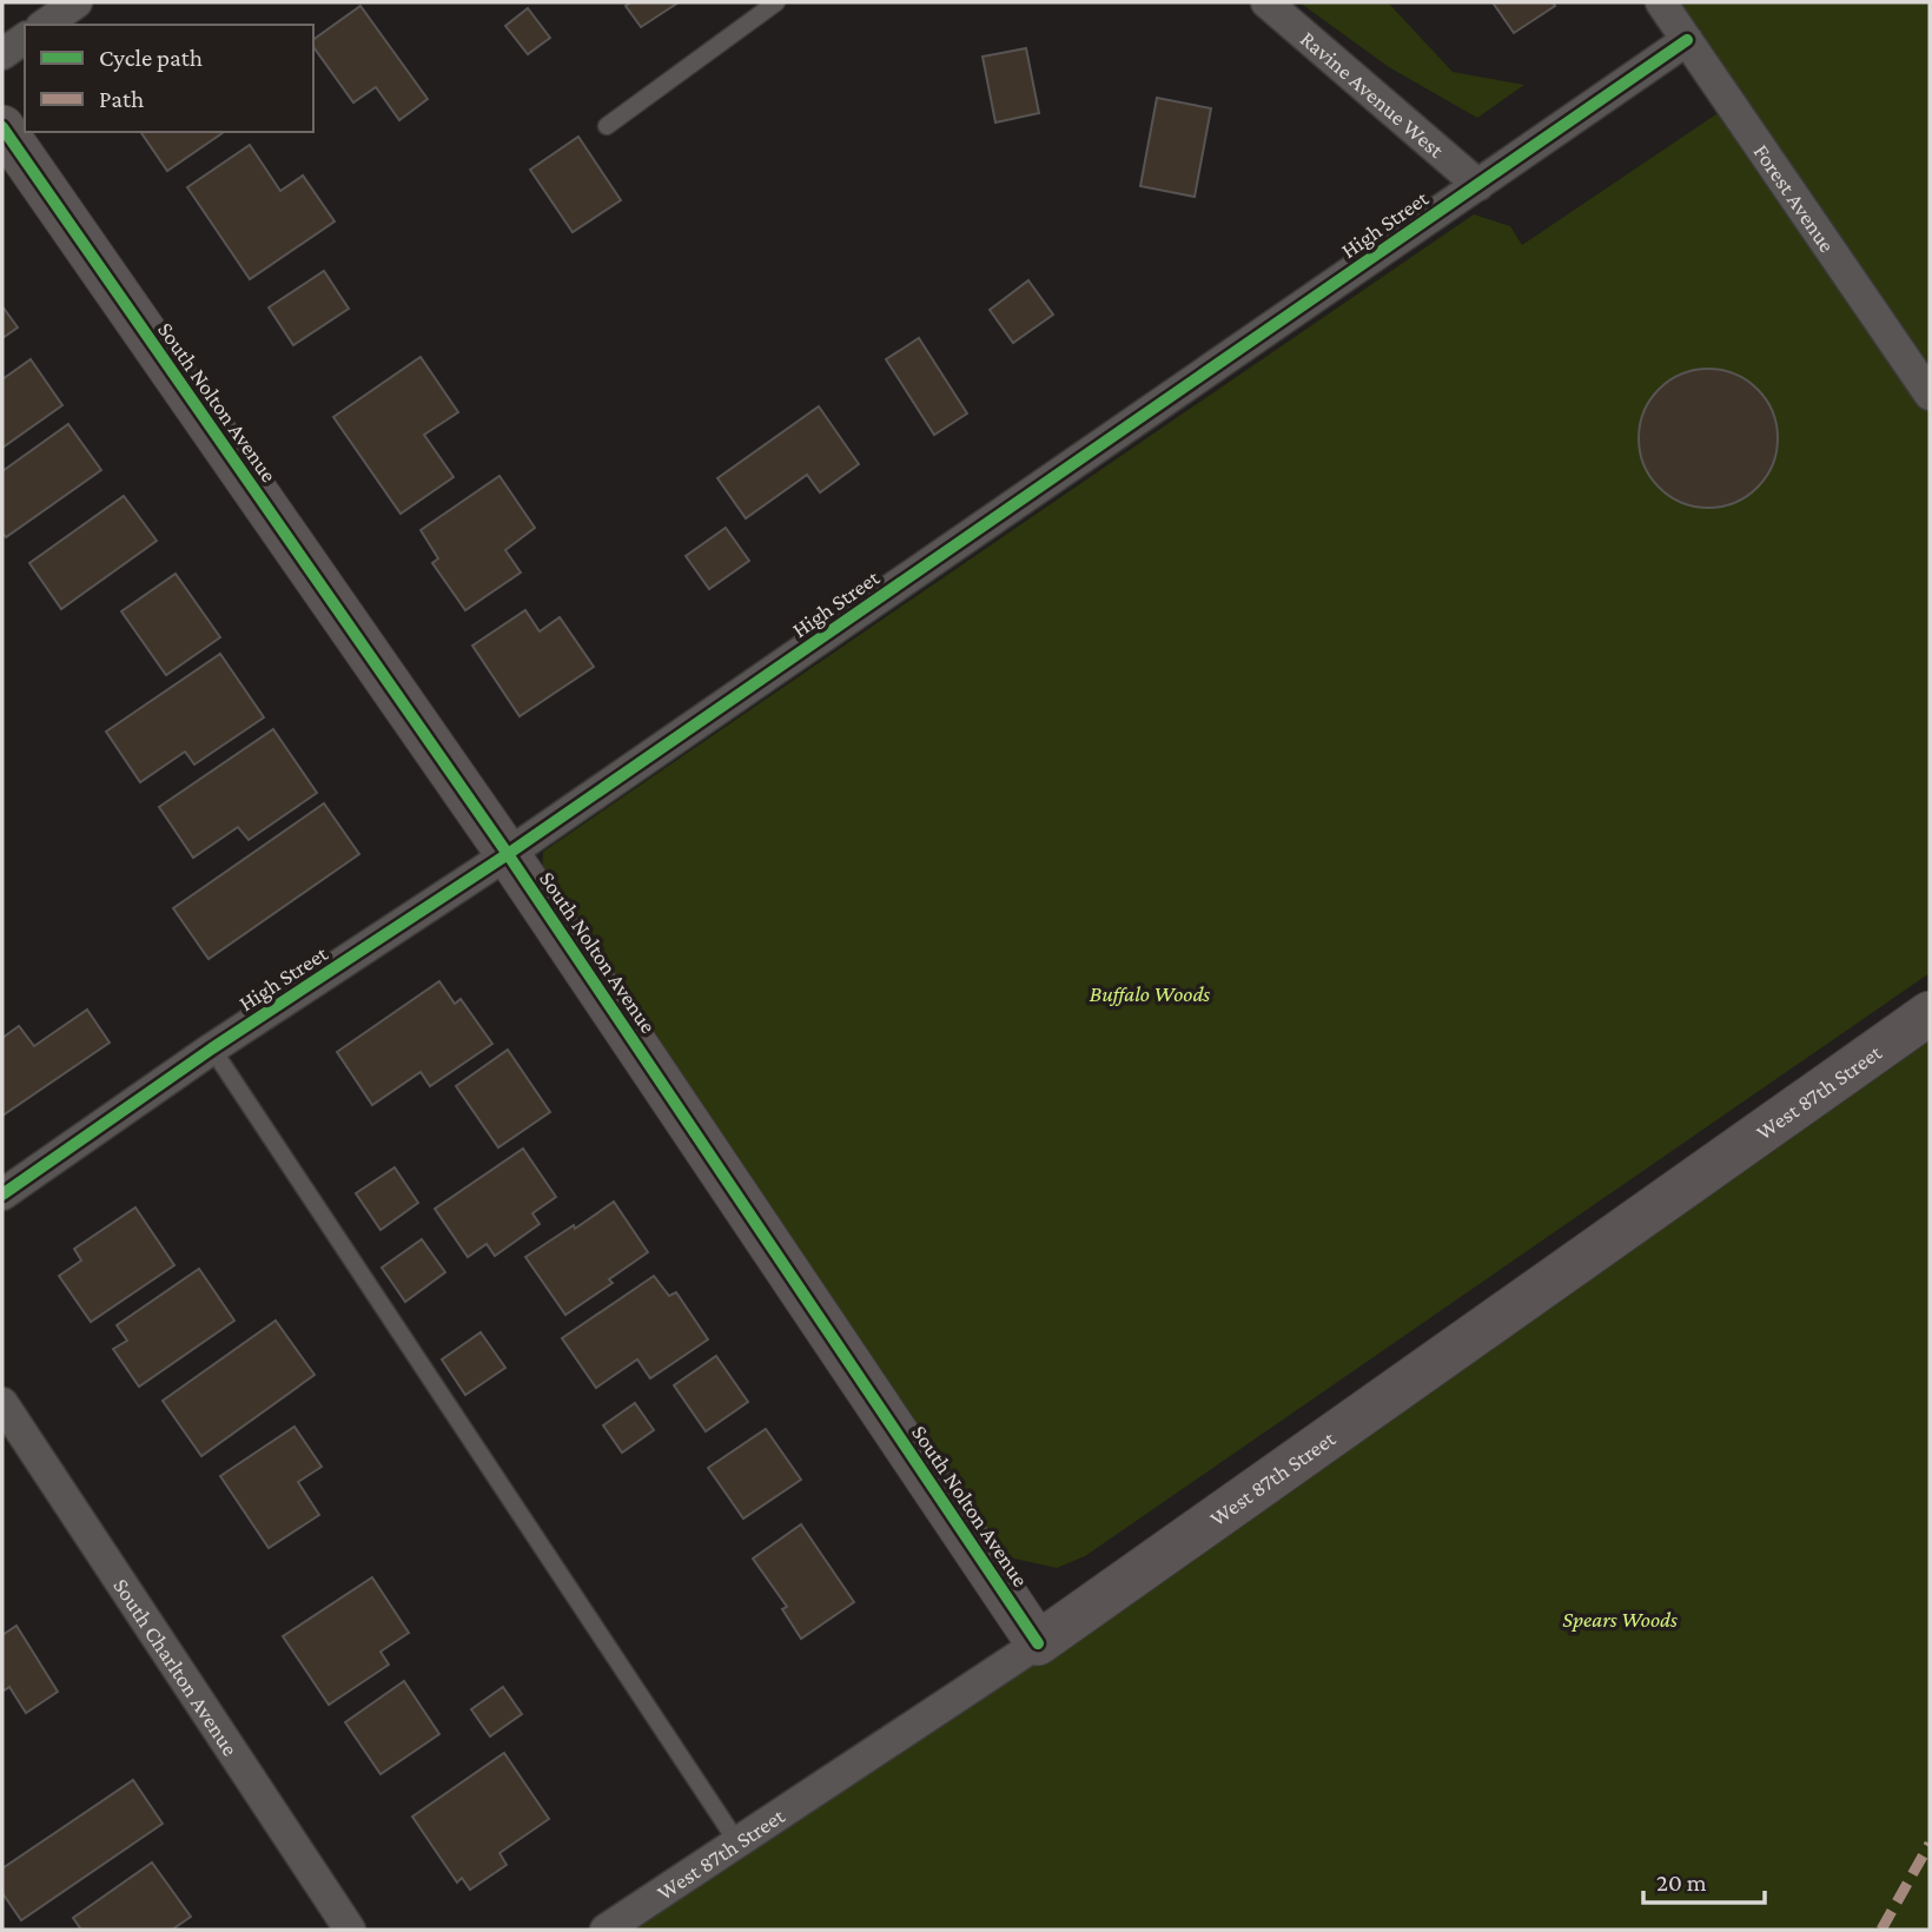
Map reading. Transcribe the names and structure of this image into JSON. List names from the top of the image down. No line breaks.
{"streets":{"street":["Ravine Avenue West","Forest Avenue","High Street","South Nolton Avenue","West 87th Street","South Charlton Avenue"]},"crossings":[["Ravine Avenue West","High Street"],["Forest Avenue","High Street"],["High Street","South Nolton Avenue"],["South Nolton Avenue","West 87th Street"]],"parks":["Buffalo Woods","Spears Woods"],"legend":["Cycle path","Path"],"scale_bar":"20 m"}
